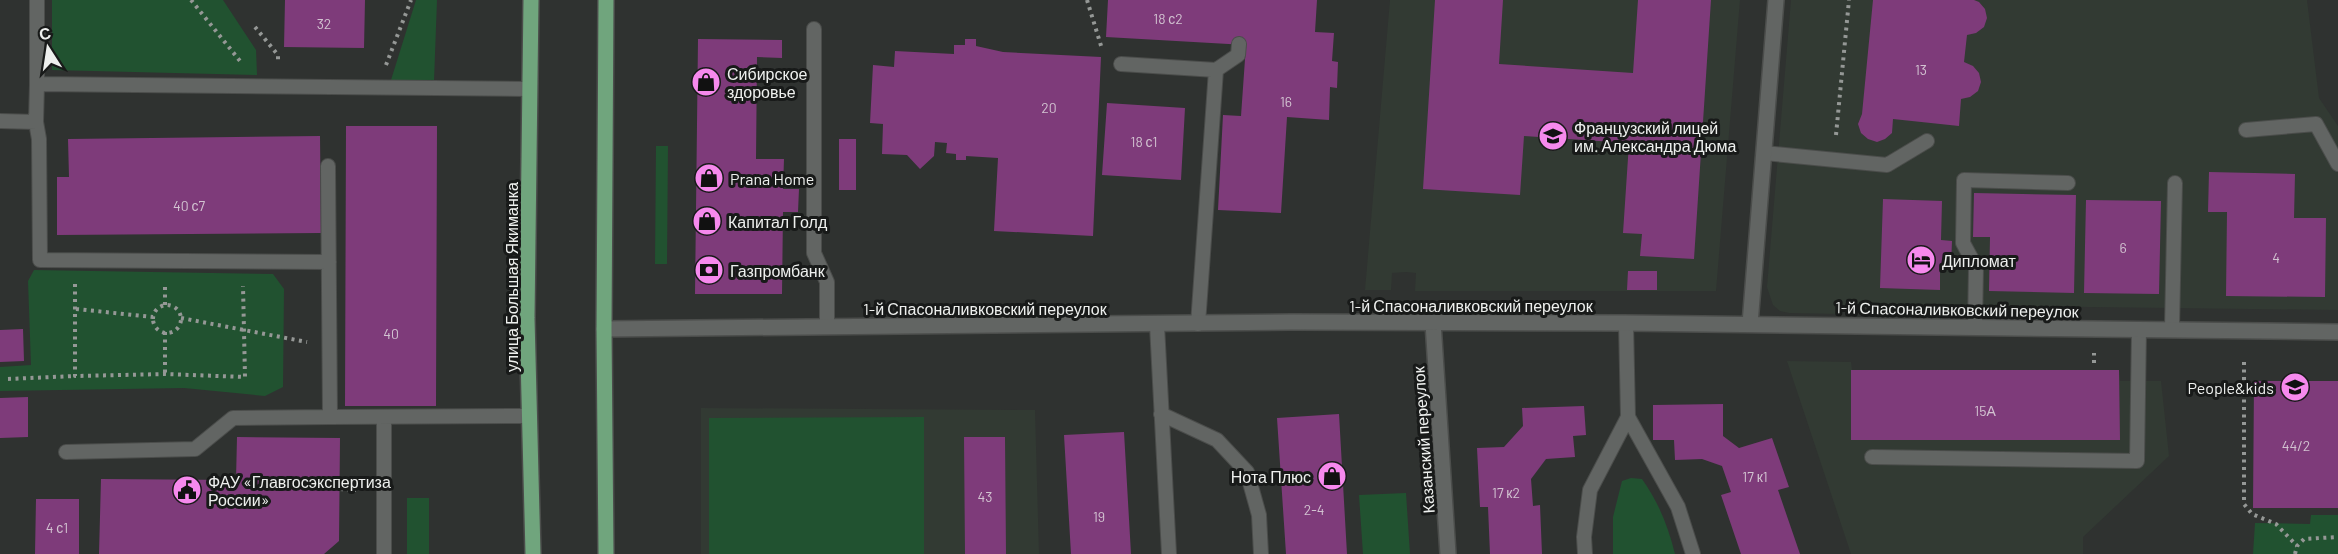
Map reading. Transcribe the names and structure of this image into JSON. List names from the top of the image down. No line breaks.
{"streets":{"main road":["улица Большая Якиманка"],"street":["1-й Спасоналивковский переулок","Казанский переулок"]},"crossings":[["1-й Спасоналивковский переулок","Казанский переулок"]],"places":{"shop":["Сибирское здоровье","Prana Home","Капитал Голд","Нота Плюс"],"school or university":["Французский лицей им. Александра Дюма","People&kids"],"hotel":["Дипломат"],"bank":["Газпромбанк"],"public building":["ФАУ «Главгосэкспертиза России»"]},"house_numbers":["18 с2","32","13","16","20","18 с1","40 с7","6","4","40","15А","44/2","17 к1","17 к2","43","2-4","19","4 с1"],"north":"top"}
